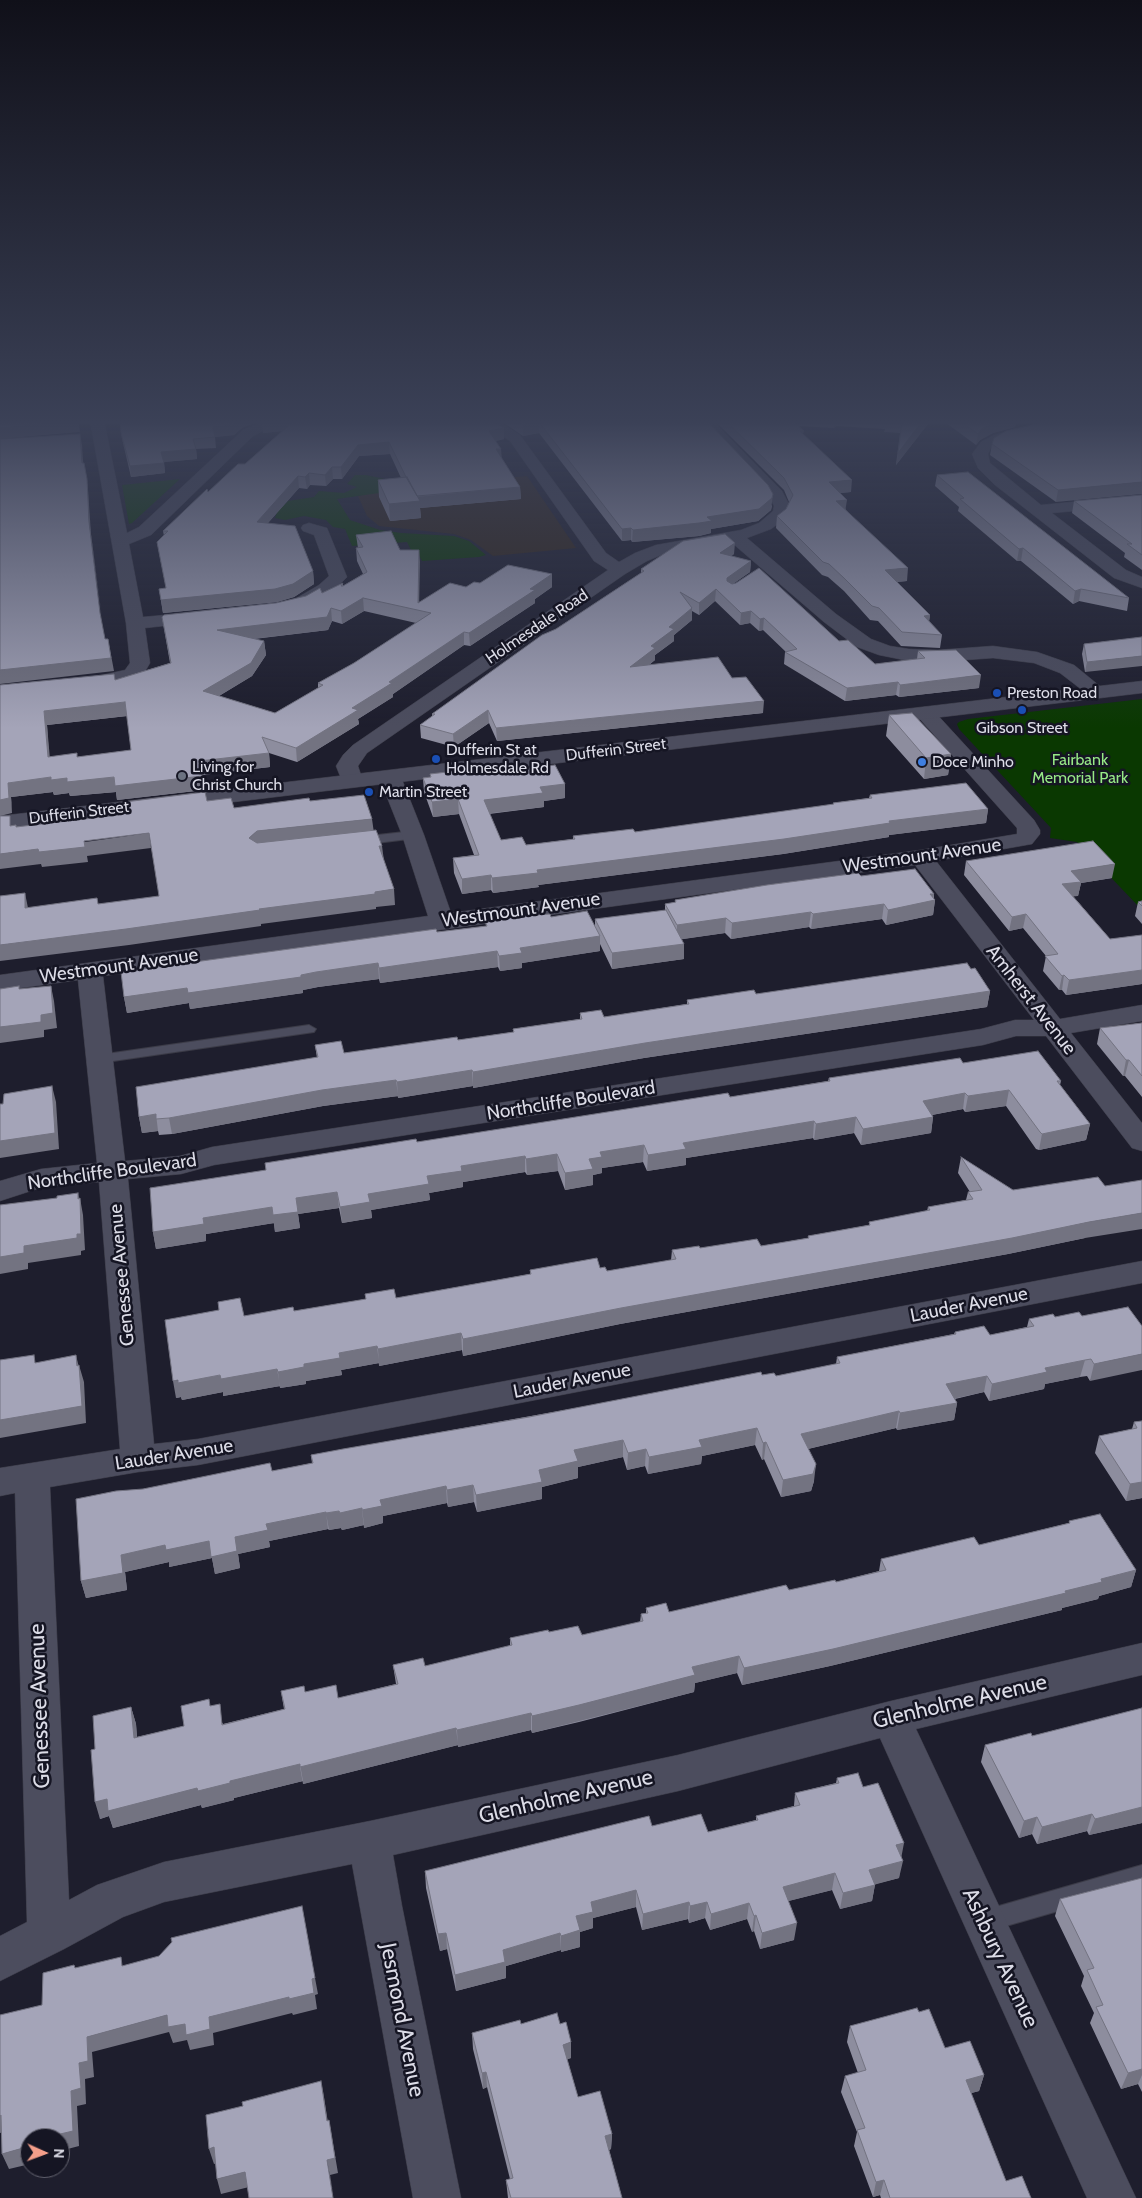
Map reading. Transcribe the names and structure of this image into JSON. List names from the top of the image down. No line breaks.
{"streets":{"street":["Holmesdale Road","Dufferin Street","Westmount Avenue","Amherst Avenue","Northcliffe Boulevard","Genessee Avenue","Lauder Avenue","Glenholme Avenue","Ashbury Avenue","Jesmond Avenue"]},"crossings":[["Holmesdale Road","Dufferin Street"],["Dufferin Street","Westmount Avenue"],["Westmount Avenue","Amherst Avenue"],["Westmount Avenue","Genessee Avenue"],["Amherst Avenue","Northcliffe Boulevard"],["Northcliffe Boulevard","Genessee Avenue"],["Genessee Avenue","Lauder Avenue"],["Genessee Avenue","Glenholme Avenue"],["Glenholme Avenue","Ashbury Avenue"],["Glenholme Avenue","Jesmond Avenue"]],"parks":["Fairbank Memorial Park"],"places":["Preston Road","Gibson Street","Dufferin St at Holmesdale Rd","Doce Minho","Living for Christ Church","Martin Street"],"north":"right"}
